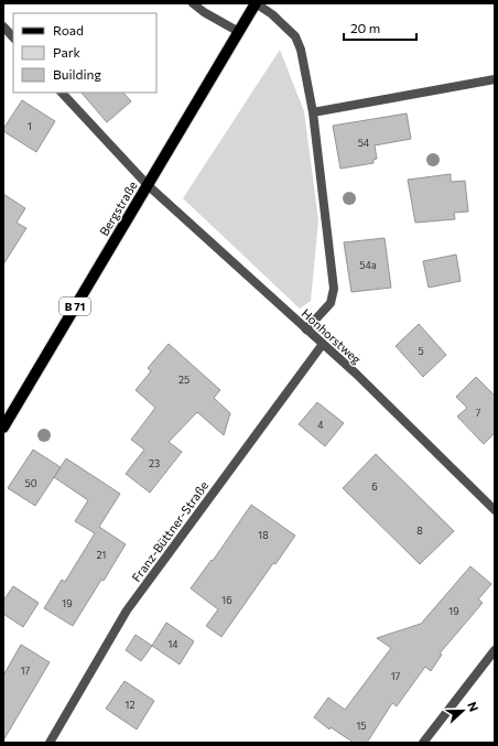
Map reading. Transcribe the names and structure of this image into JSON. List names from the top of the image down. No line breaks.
{"streets":{"main road":["Bergstraße","B 71"],"street":["Honhorstweg","Franz-Büttner-Straße"]},"crossings":[["Bergstraße","Honhorstweg"],["Honhorstweg","Franz-Büttner-Straße"]],"house_numbers":["1","54","54a","5","25","7","4","23","50","6","8","18","21","16","19","19","14","17","17","12","15"],"legend":["Road","Park","Building"],"scale_bar":"20 m","north":"right"}
